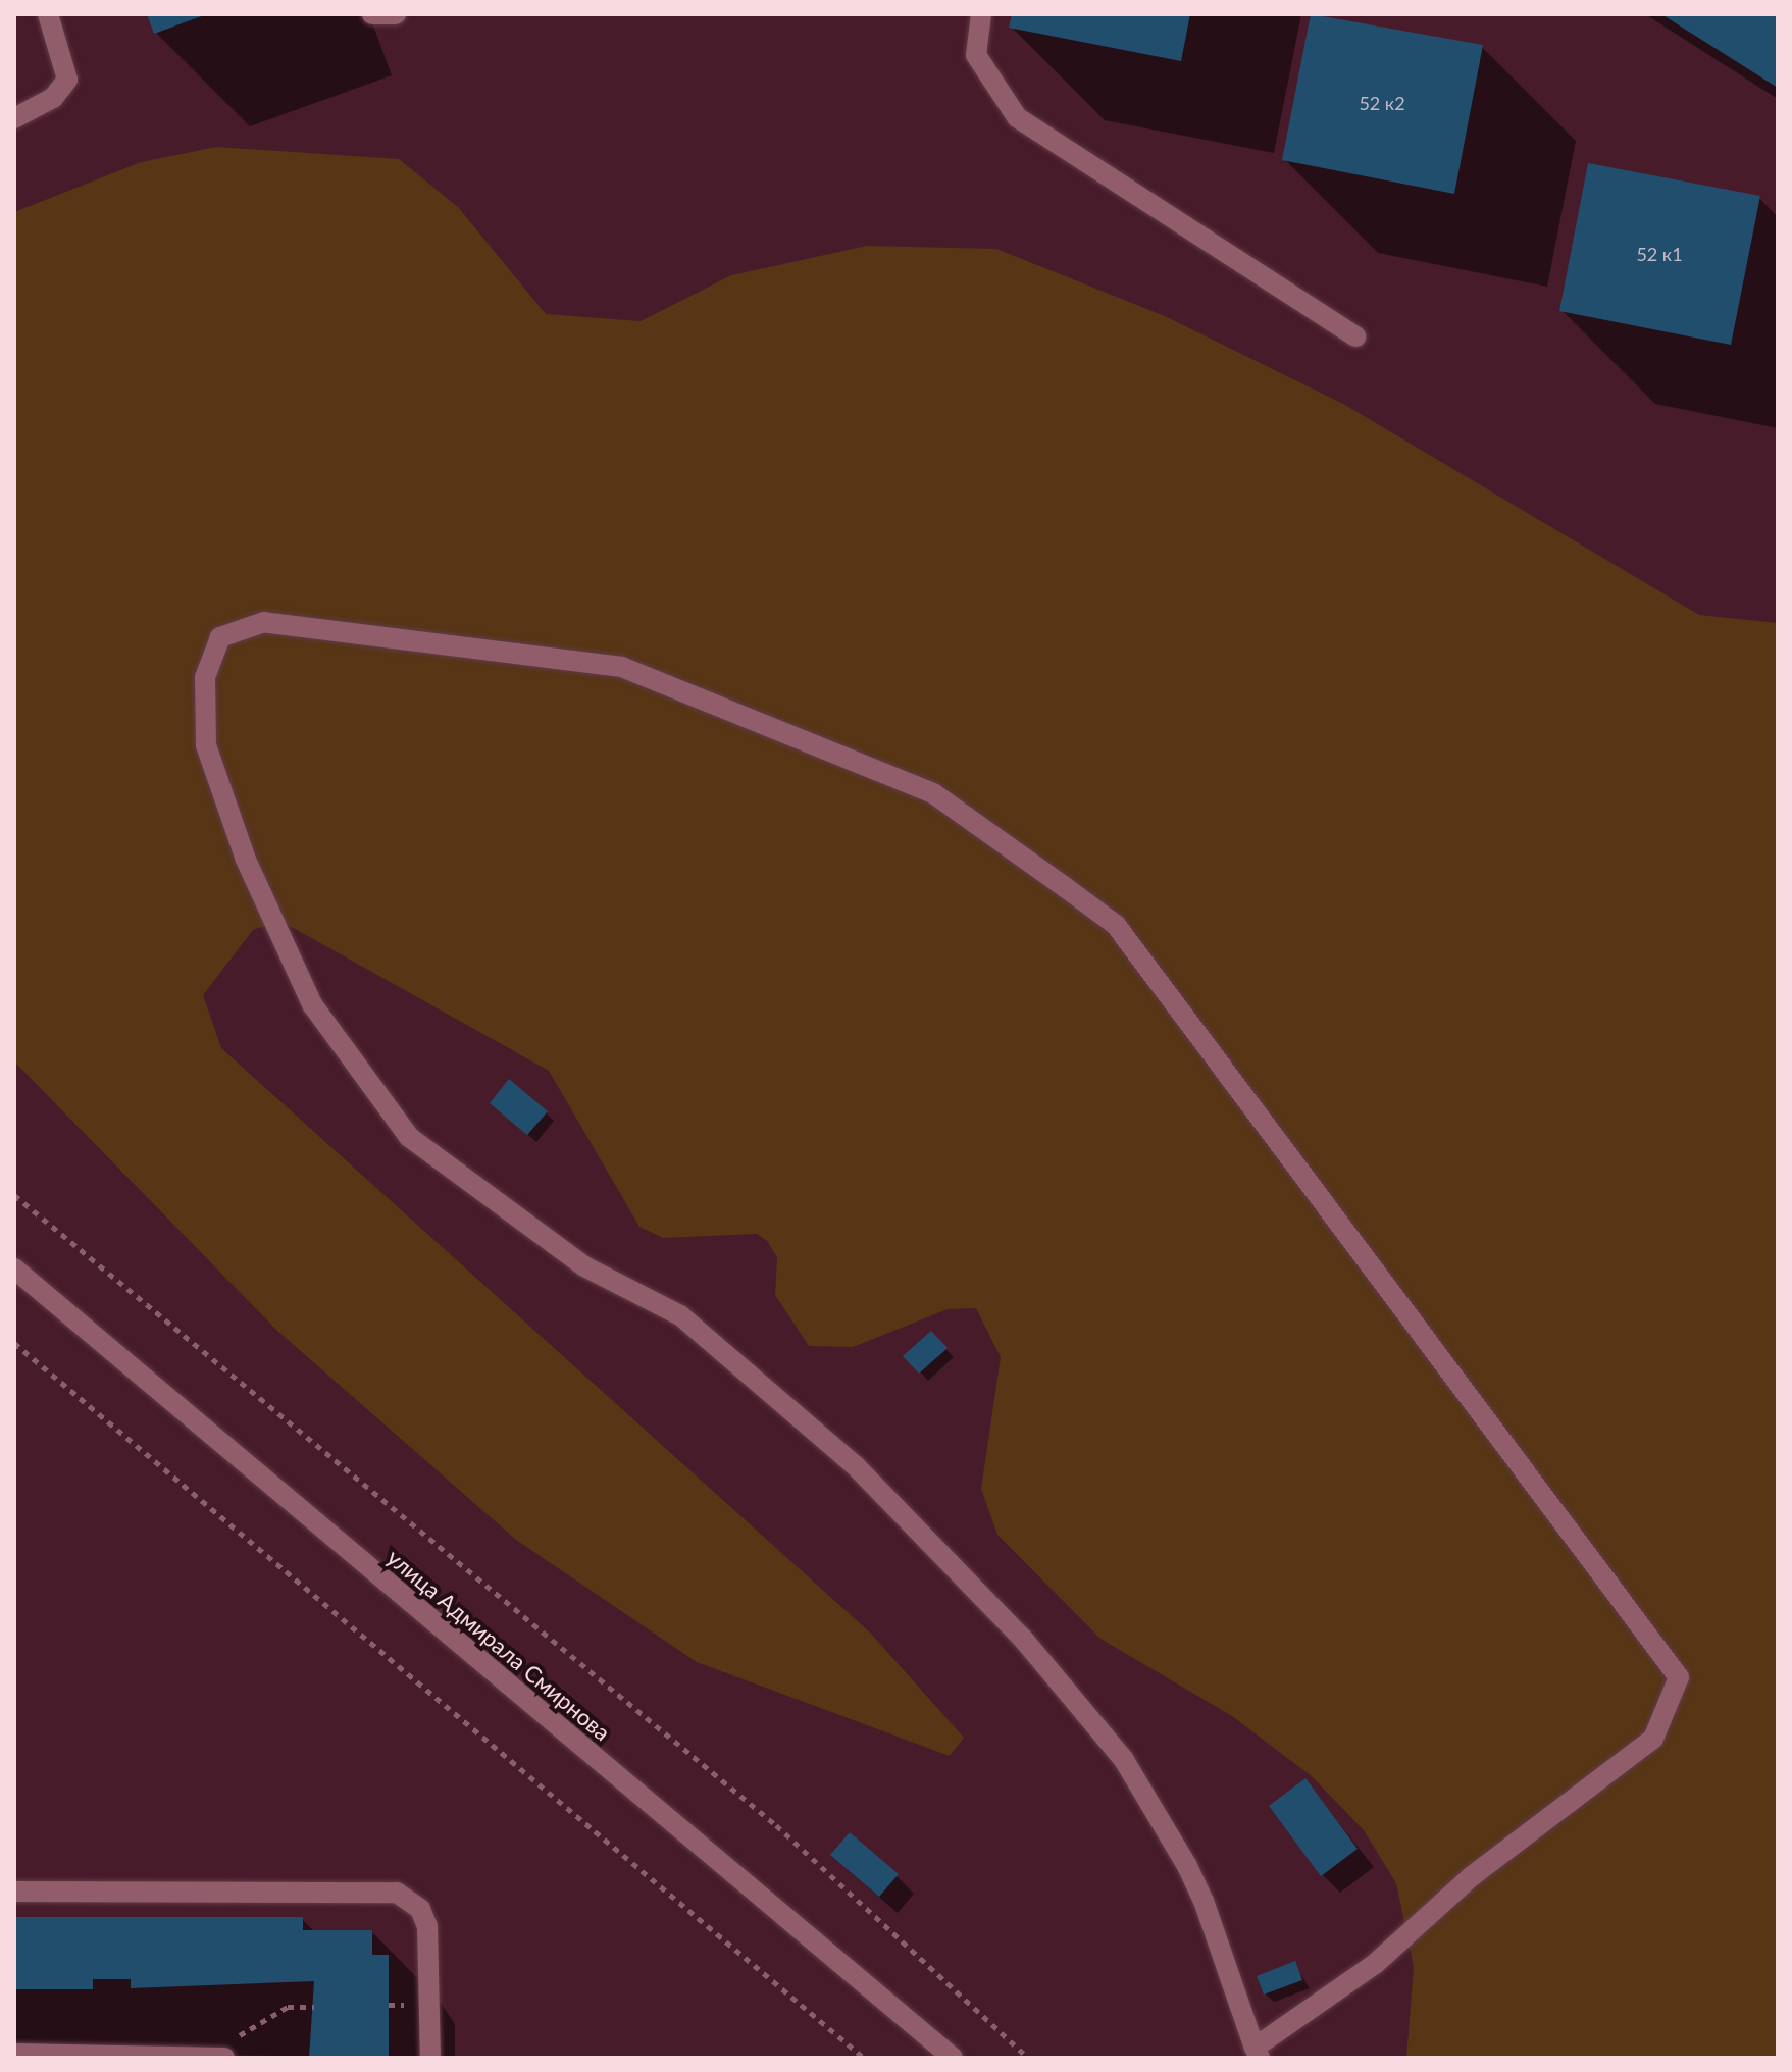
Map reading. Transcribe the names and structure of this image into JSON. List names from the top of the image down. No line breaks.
{"streets":{"street":["улица Адмирала Смирнова"]},"house_numbers":["52 к2","52 к1"]}
